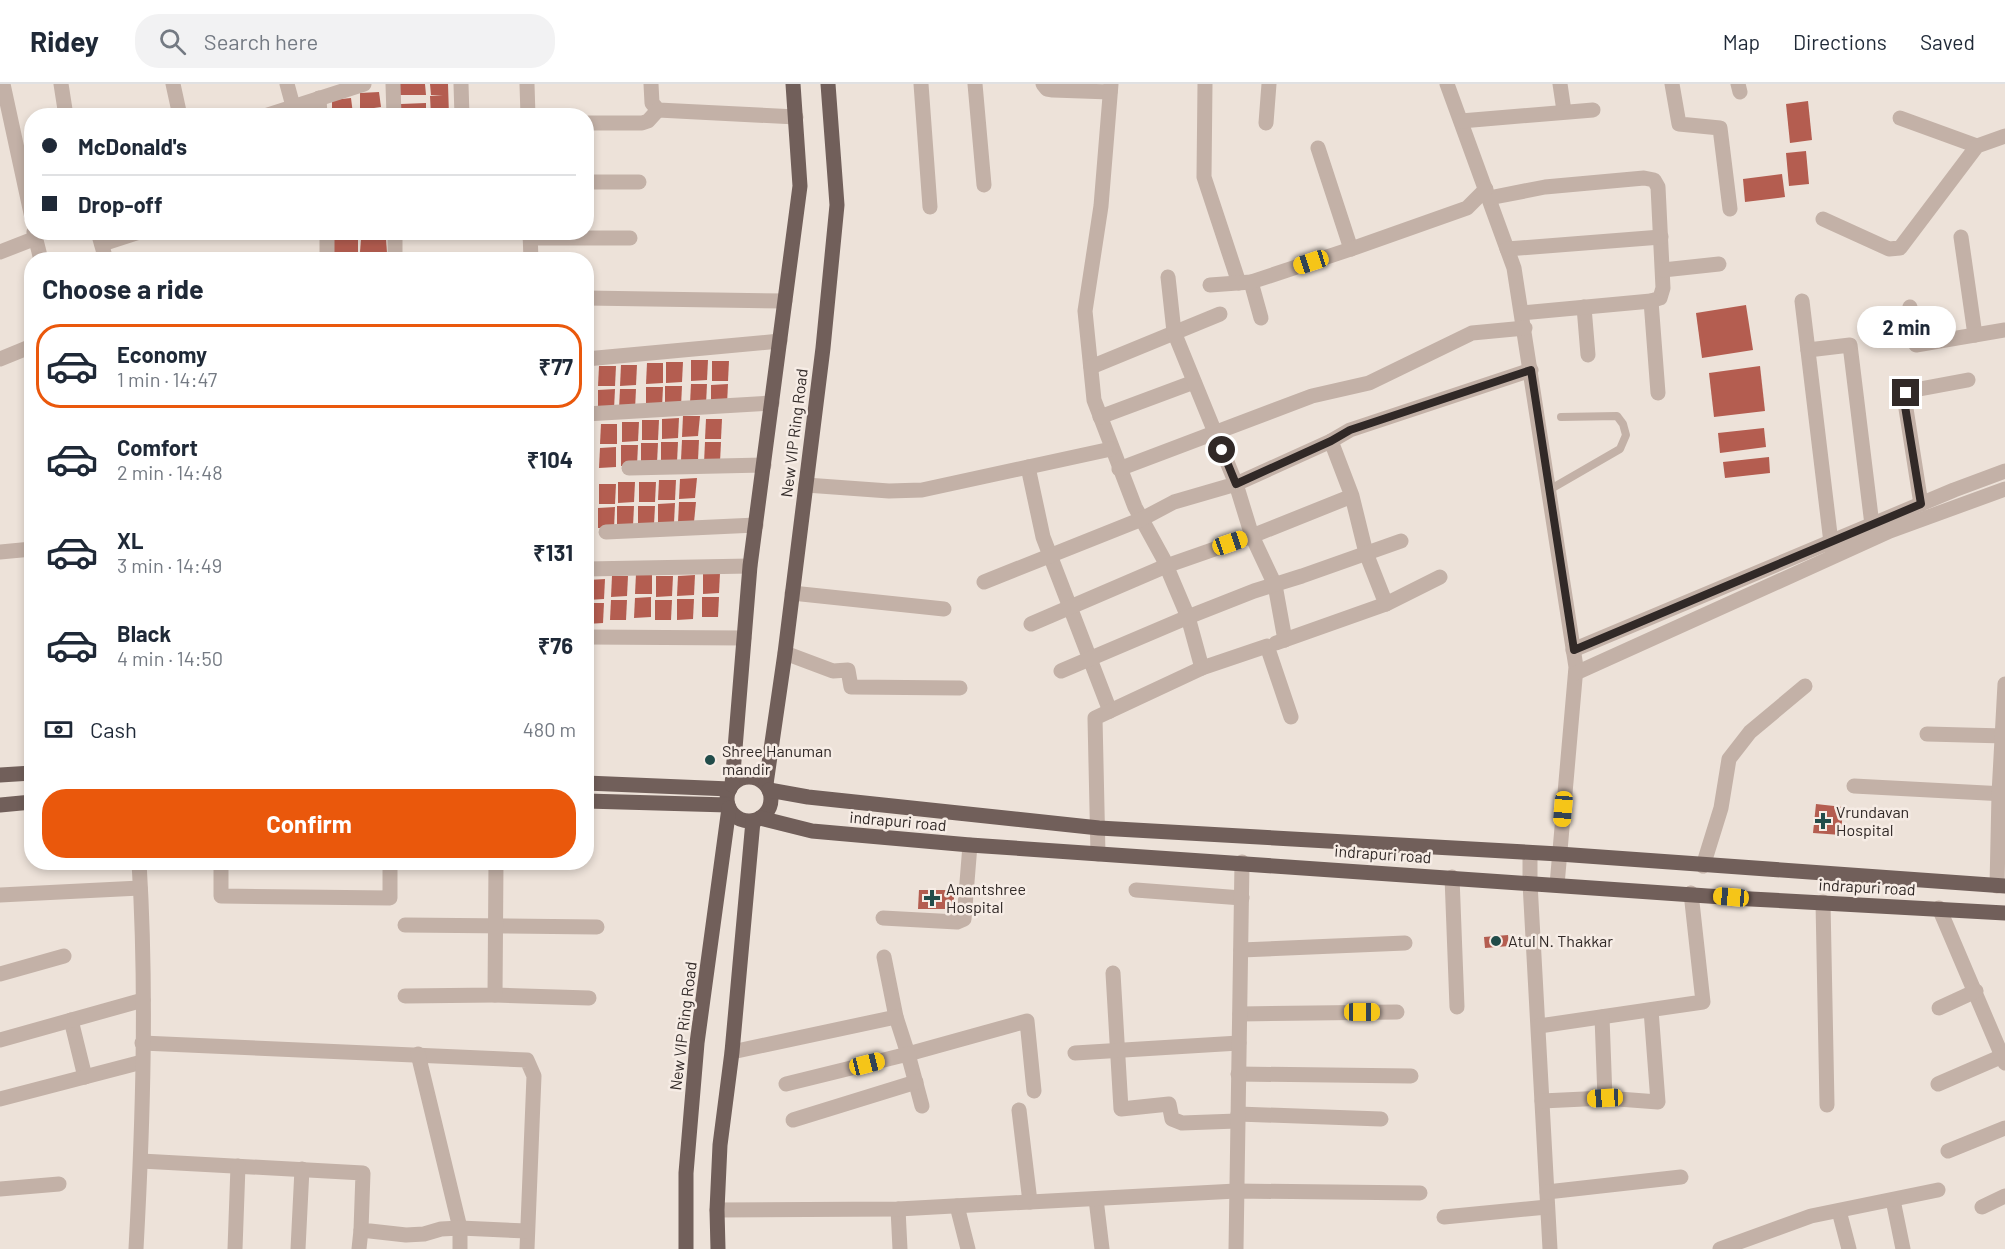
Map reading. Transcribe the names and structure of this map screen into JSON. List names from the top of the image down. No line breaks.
{"streets":{"main road":["New VIP Ring Road","indrapuri road"]},"crossings":[["New VIP Ring Road","indrapuri road"]],"places":{"other":["Shree Hanuman mandir","Atul N. Thakkar"],"health":["Vrundavan Hospital","Anantshree Hospital"]},"page":{"header":"Ridey","search":"Search here","nav":["Map","Directions","Saved"],"banner":["McDonald's","Drop-off"],"heading":"Choose a ride","bubble":"2 min","list":[{"name":"Economy","note":"1 min · 14:47","value":"₹77"},{"name":"Comfort","note":"2 min · 14:48","value":"₹104"},{"name":"XL","note":"3 min · 14:49","value":"₹131"},{"name":"Black","note":"4 min · 14:50","value":"₹76"}],"pay":["Cash","480 m"],"buttons":"Confirm"}}
